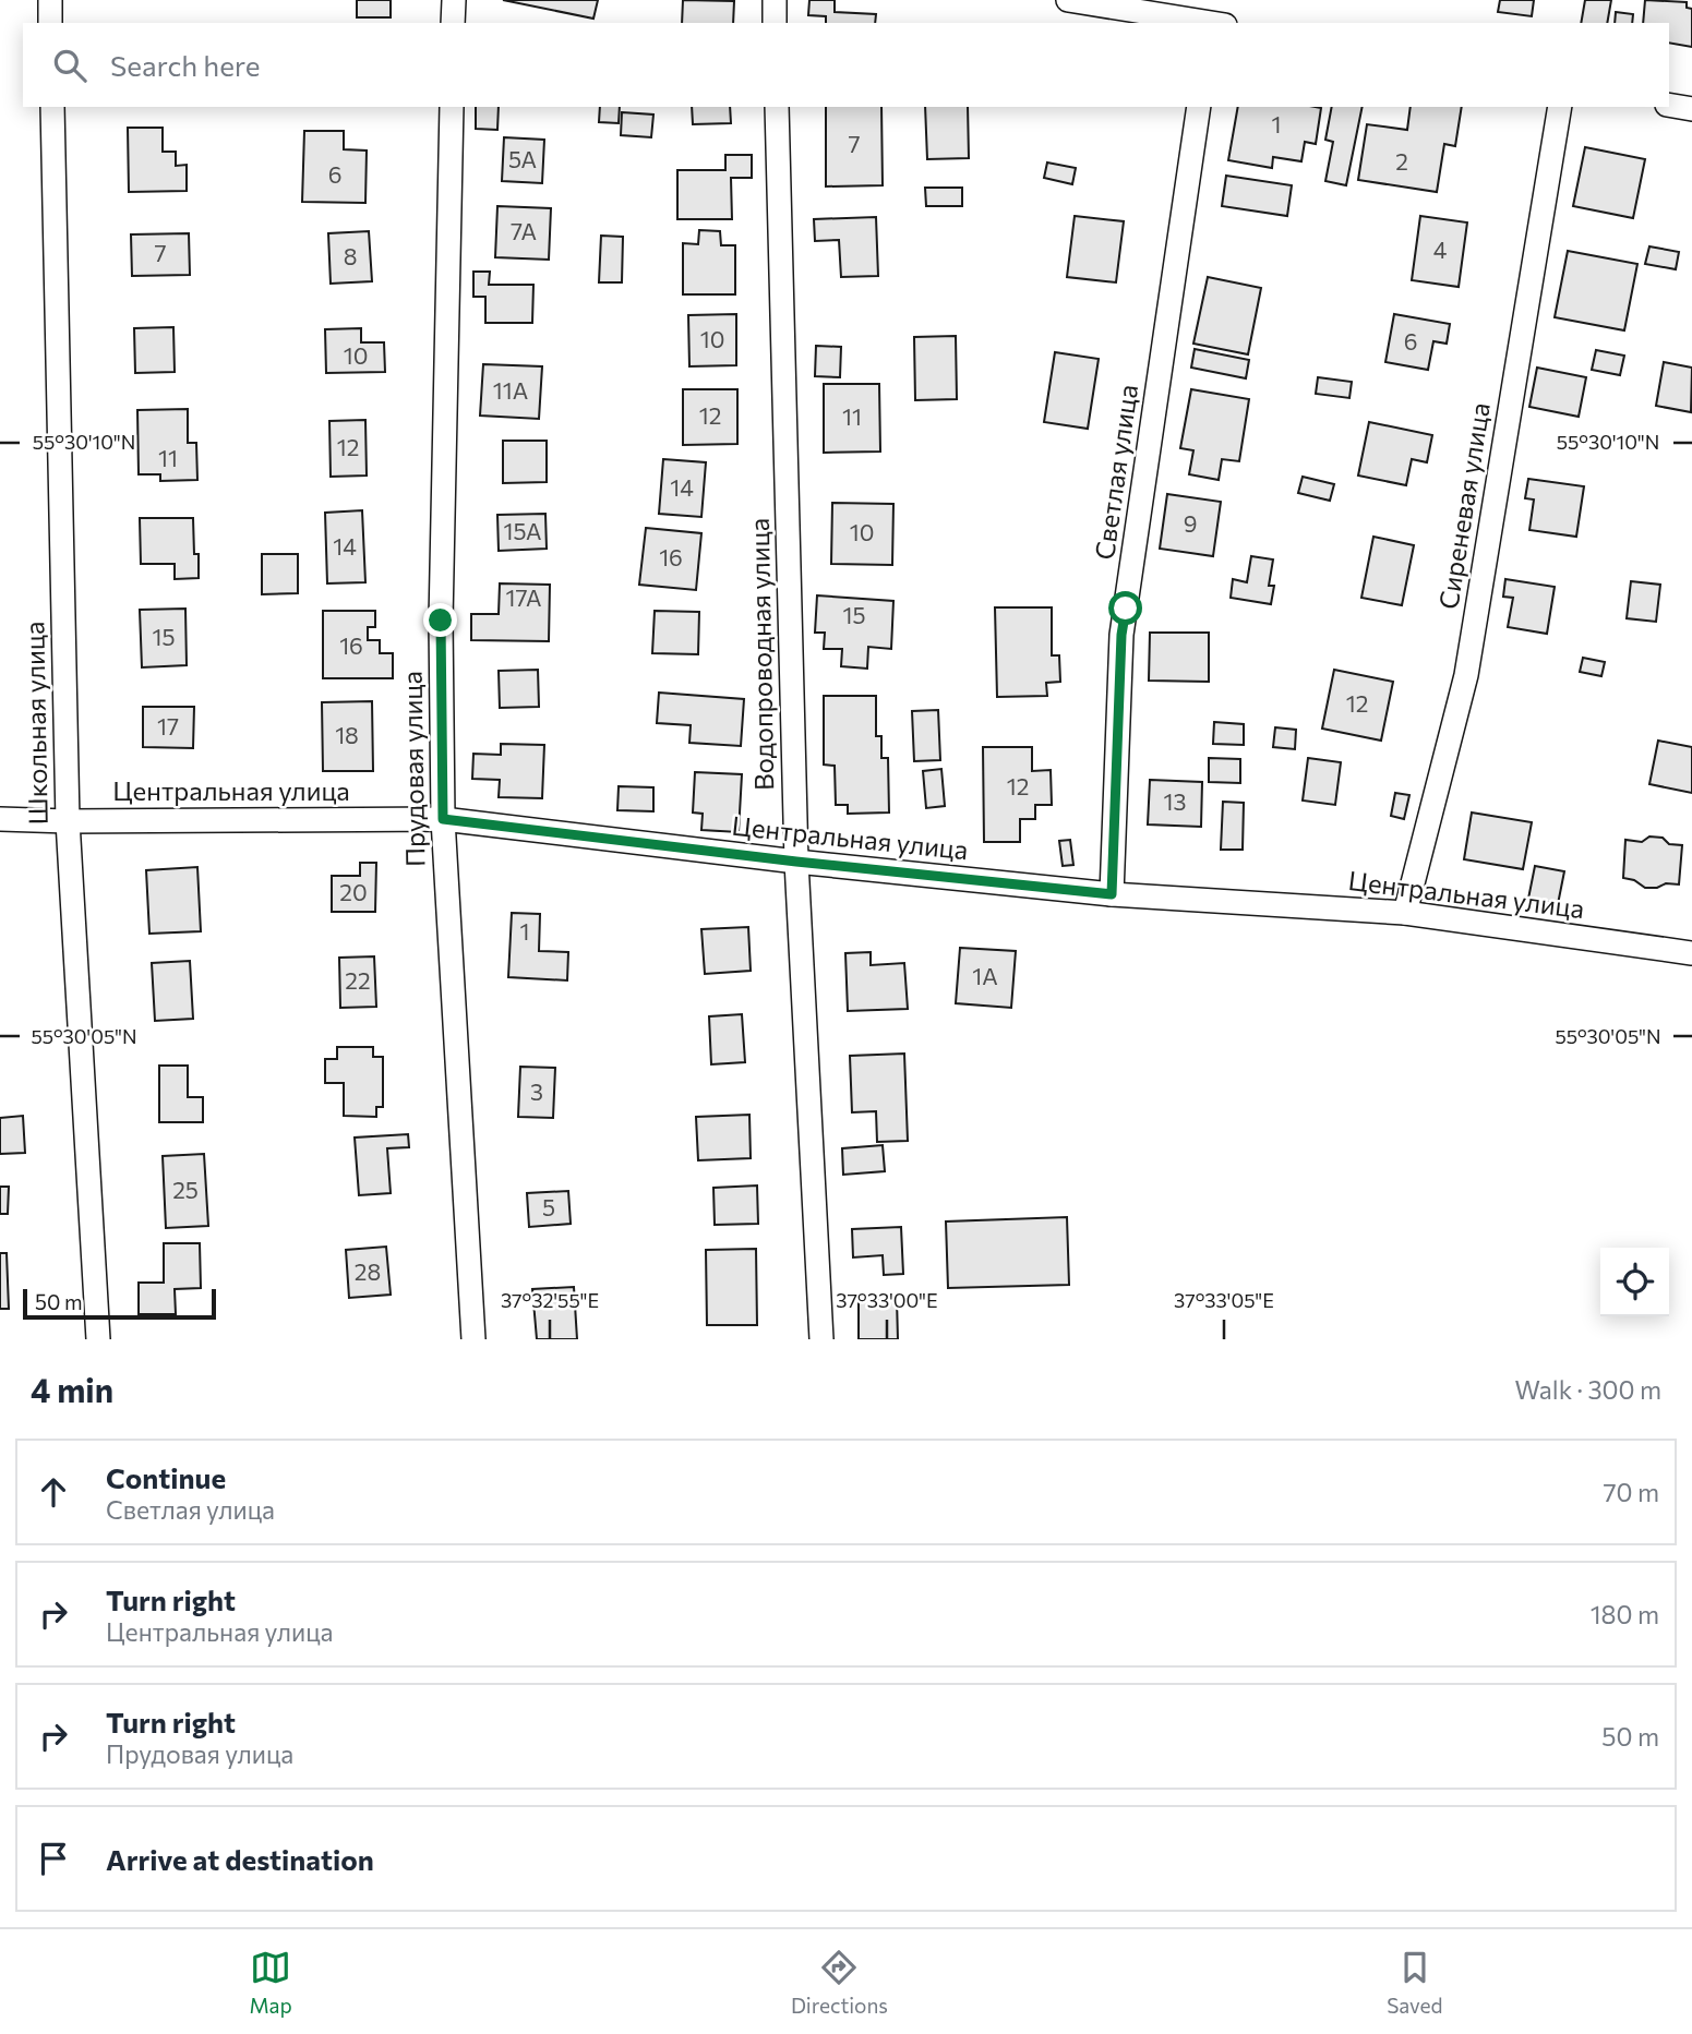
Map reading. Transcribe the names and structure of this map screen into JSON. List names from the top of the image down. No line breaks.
{"streets":{"street":["Светлая улица","Сиреневая улица","Водопроводная улица","Школьная улица","Прудовая улица","Центральная улица"]},"crossings":[["Светлая улица","Центральная улица"],["Сиреневая улица","Центральная улица"],["Водопроводная улица","Центральная улица"],["Школьная улица","Центральная улица"],["Прудовая улица","Центральная улица"]],"house_numbers":["1","7","5А","2","6","7А","4","7","8","10","6","10","11А","12","11","12","11","14","9","15А","10","14","16","17А","15","15","16","12","17","18","12","13","20","1","1А","22","3","25","5","28"],"scale_bar":"50 m","page":{"search":"Search here","scale":"50 m","heading":["4 min","Walk · 300 m"],"list":[["Continue","Светлая улица","70 m"],["Turn right","Центральная улица","180 m"],["Turn right","Прудовая улица","50 m"],"Arrive at destination"],"nav":["Map","Directions","Saved"]},"coordinates":["55°30'10\"N","55°30'05\"N","37°32'55\"E","37°33'00\"E","37°33'05\"E"]}
